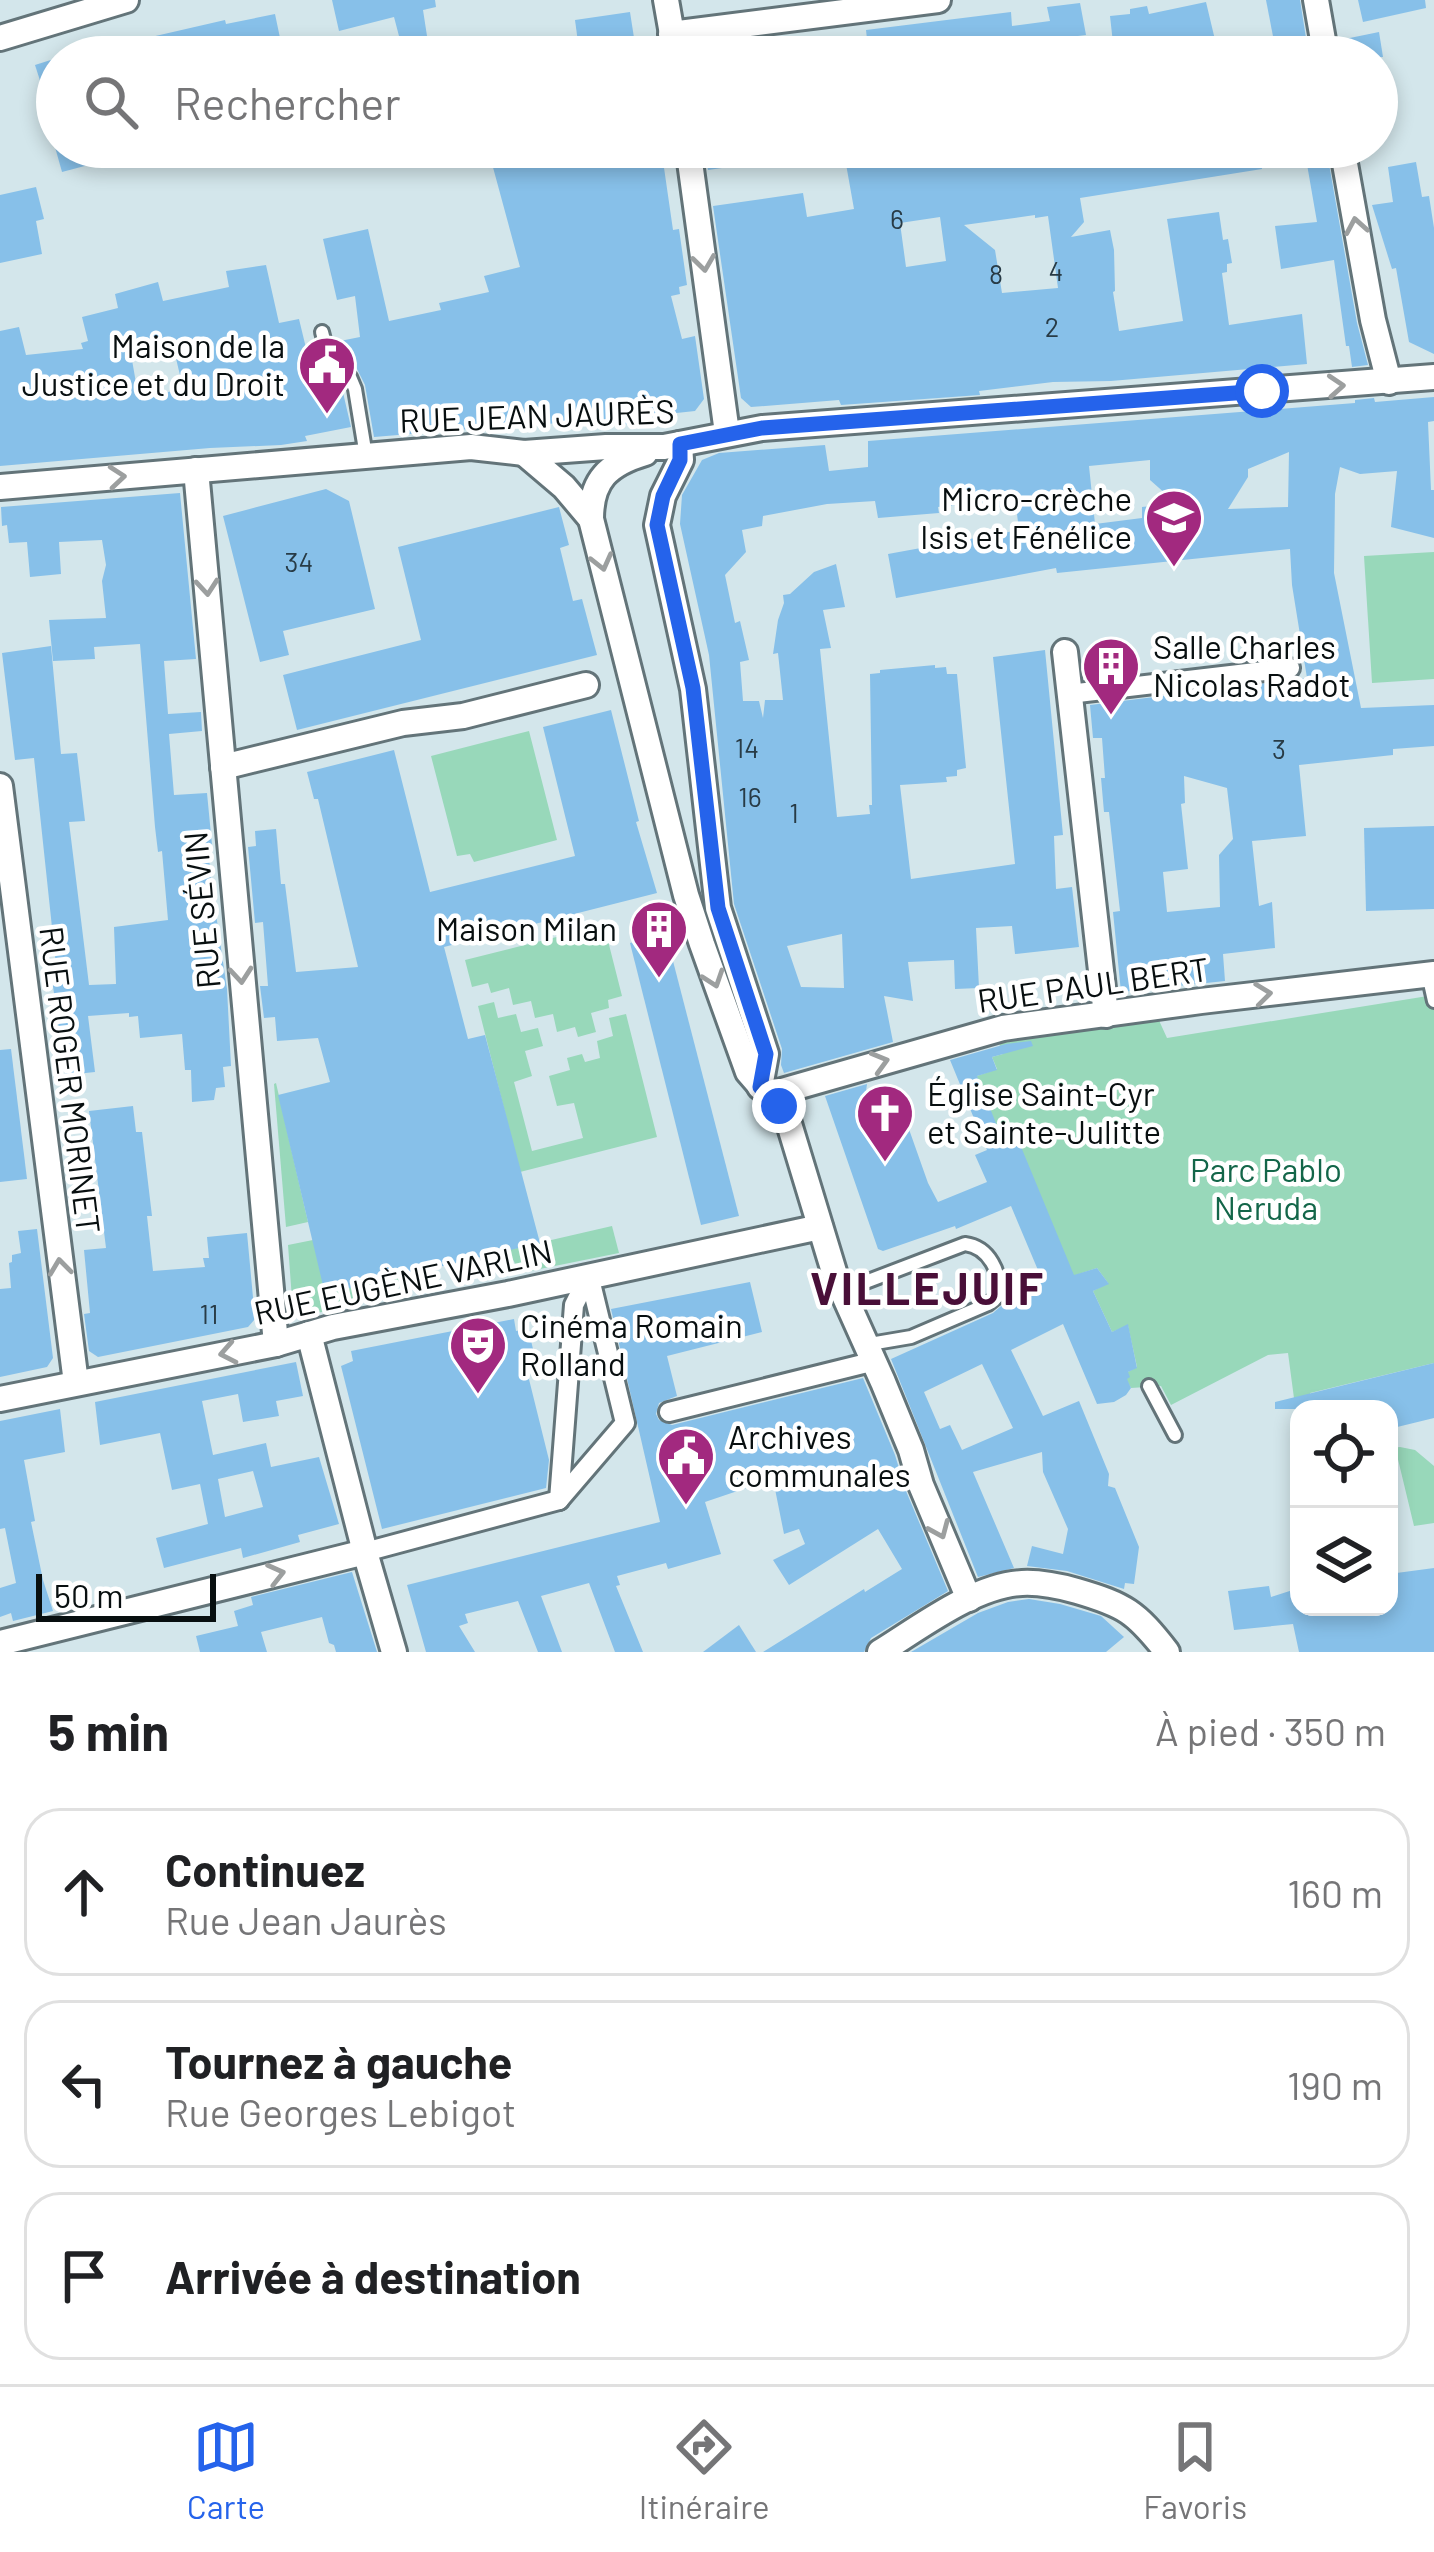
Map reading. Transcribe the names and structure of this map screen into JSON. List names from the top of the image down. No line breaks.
{"streets":{"street":["RUE JEAN JAURÈS","RUE SÉVIN","RUE PAUL BERT","RUE ROGER MORINET","RUE EUGÈNE VARLIN"]},"crossings":[["RUE JEAN JAURÈS","RUE SÉVIN"],["RUE SÉVIN","RUE EUGÈNE VARLIN"],["RUE ROGER MORINET","RUE EUGÈNE VARLIN"]],"one_way":["RUE JEAN JAURÈS","RUE SÉVIN","RUE PAUL BERT","RUE ROGER MORINET"],"districts":["VILLEJUIF"],"parks":["Parc Pablo Neruda"],"places":{"public building":["Maison de la Justice et du Droit","Archives communales"],"school or university":["Micro-crèche Isis et Fénélice"],"building":["Salle Charles Nicolas Radot","Maison Milan"],"church":["Église Saint-Cyr et Sainte-Julitte"],"theatre":["Cinéma Romain Rolland"]},"house_numbers":["6","4","8","2","34","14","3","16","1","11"],"scale_bar":"50 m","page":{"search":"Rechercher","scale":"50 m","heading":["5 min","À pied · 350 m"],"list":[["Continuez","Rue Jean Jaurès","160 m"],["Tournez à gauche","Rue Georges Lebigot","190 m"],"Arrivée à destination"],"nav":["Carte","Itinéraire","Favoris"]}}
